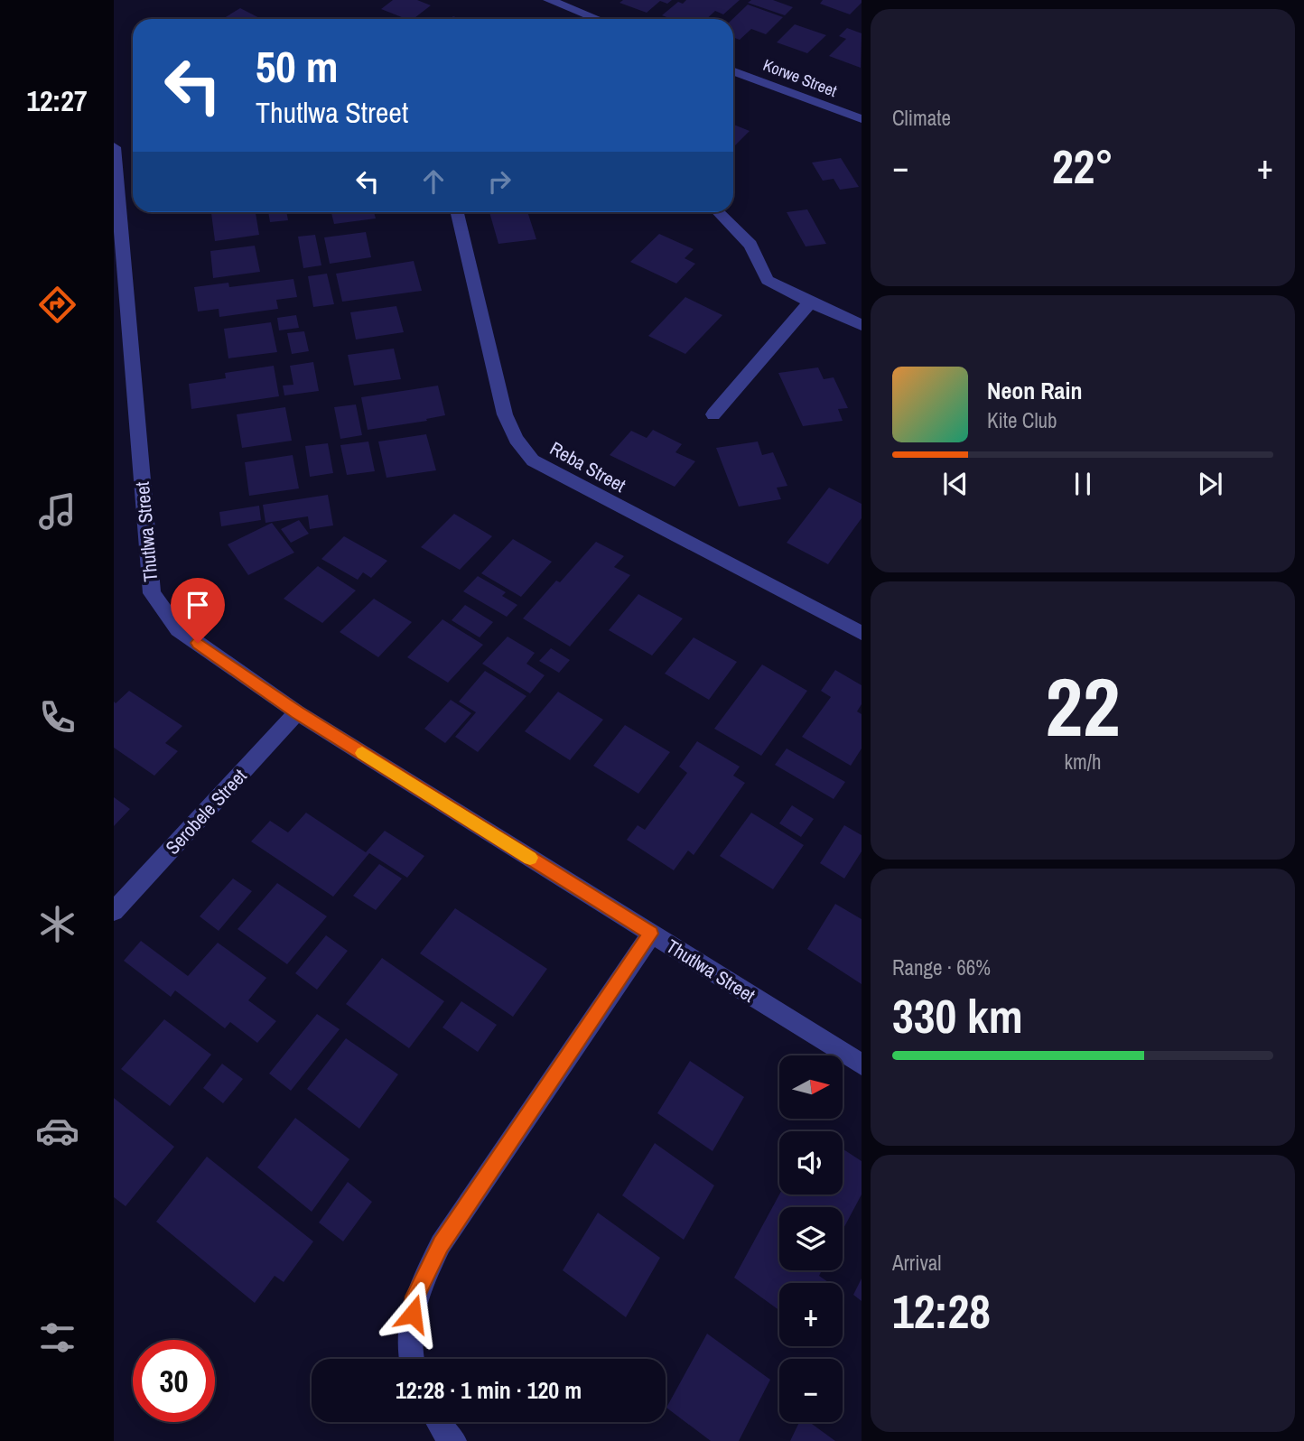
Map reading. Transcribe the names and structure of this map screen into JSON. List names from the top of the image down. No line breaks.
{"streets":{"street":["Korwe Street","Reba Street","Thutlwa Street","Serobele Street"]},"crossings":[["Thutlwa Street","Serobele Street"]],"north":"right","page":{"tabs":"12:27","tile":["Climate",["22","km/h"],["Range · 66%","330 km"],["Arrival","12:28"]],"turn":["50 m","Thutlwa Street"],"heat":["−","22°","+"],"song":["Neon Rain","Kite Club"],"map_buttons":["+","−"],"limit":"30","trip":"12:28 · 1 min · 120 m"}}
